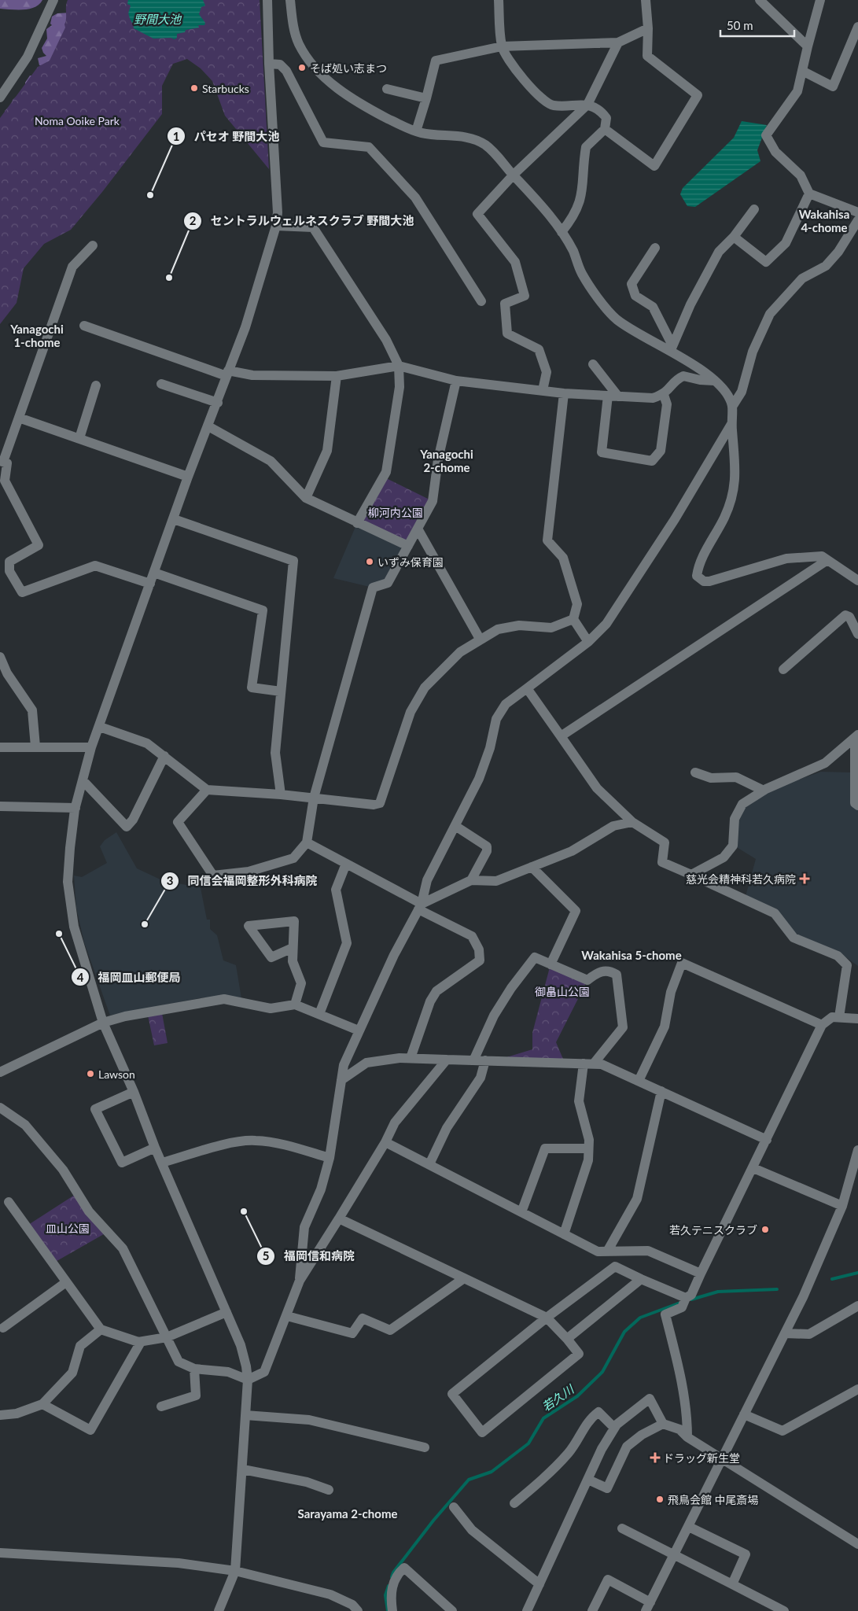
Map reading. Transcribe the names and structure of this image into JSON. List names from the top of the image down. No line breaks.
{"districts":["Wakahisa 4-chome","Yanagochi 1-chome","Yanagochi 2-chome","Wakahisa 5-chome","Sarayama 2-chome"],"water":["野間大池","若久川"],"parks":["Noma Ooike Park","柳河内公園","御畠山公園","皿山公園"],"places":{"other":["そば処い志まつ","Starbucks","パセオ 野間大池","セントラルウェルネスクラブ 野間大池","いずみ保育園","同信会福岡整形外科病院","福岡皿山郵便局","Lawson","福岡信和病院","若久テニスクラブ","飛鳥会館 中尾斎場"],"health":["慈光会精神科若久病院","ドラッグ新生堂"]},"scale_bar":"50 m"}
